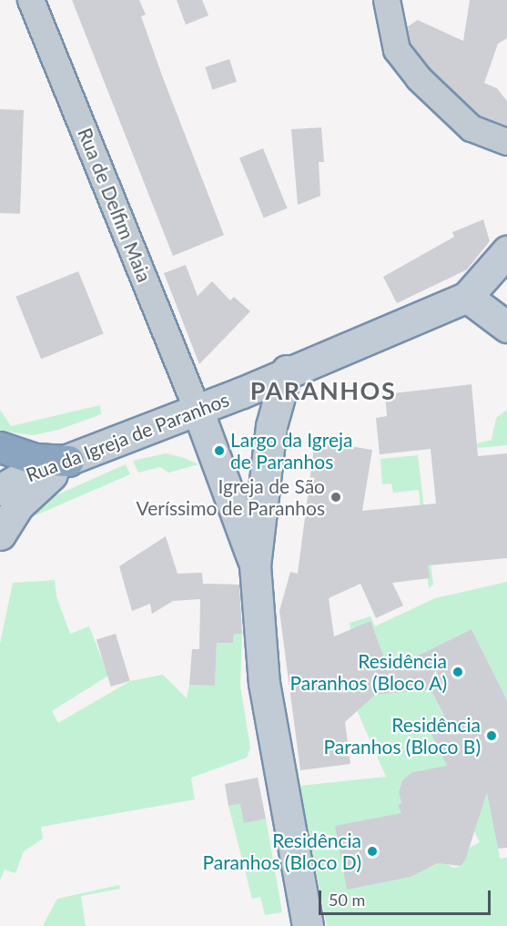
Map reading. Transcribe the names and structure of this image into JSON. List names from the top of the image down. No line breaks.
{"streets":{"main road":["Rua da Igreja de Paranhos"],"street":["Rua de Delfim Maia"]},"crossings":[["Rua de Delfim Maia","Rua da Igreja de Paranhos"]],"districts":["PARANHOS"],"places":["Largo da Igreja de Paranhos","Igreja de São Veríssimo de Paranhos","Residência Paranhos (Bloco A)","Residência Paranhos (Bloco B)","Residência Paranhos (Bloco D)"],"scale_bar":"50 m"}
